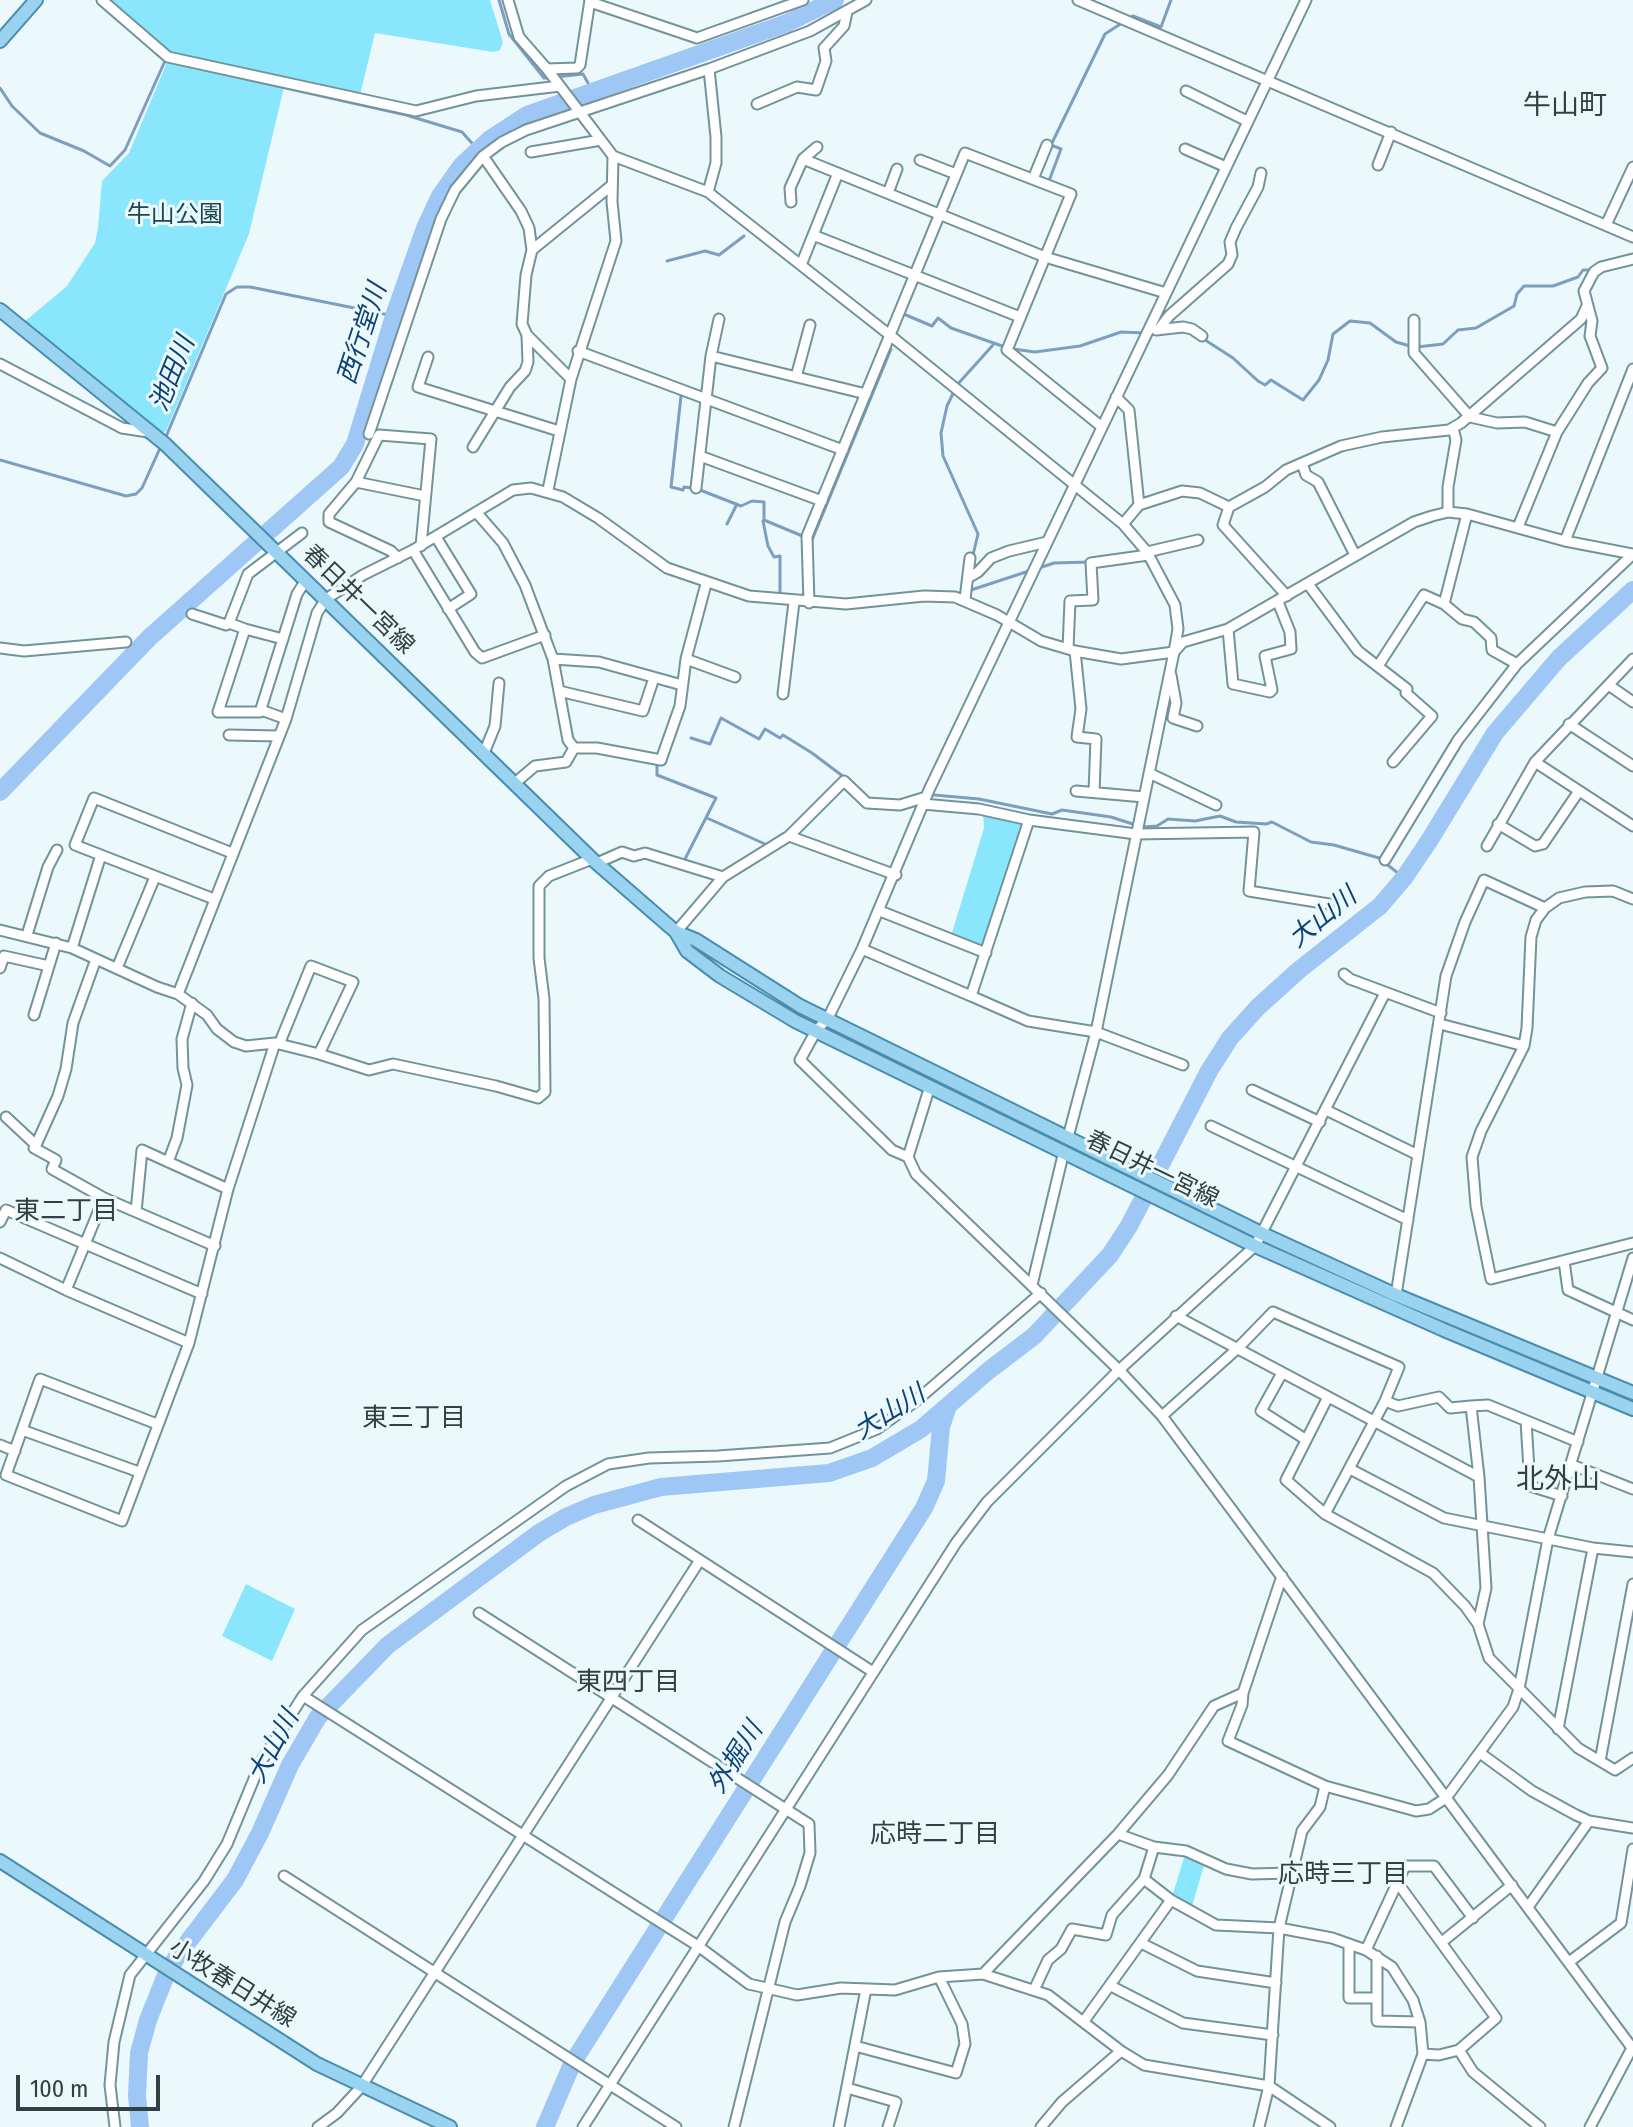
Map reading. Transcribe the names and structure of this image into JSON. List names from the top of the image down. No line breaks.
{"streets":{"main road":["春日井一宮線","小牧春日井線"]},"districts":["牛山町","東二丁目","東三丁目","北外山","東四丁目","応時二丁目","応時三丁目"],"water":["西行堂川","池田川","大山川","外掘川"],"parks":["牛山公園"],"scale_bar":"100 m"}
